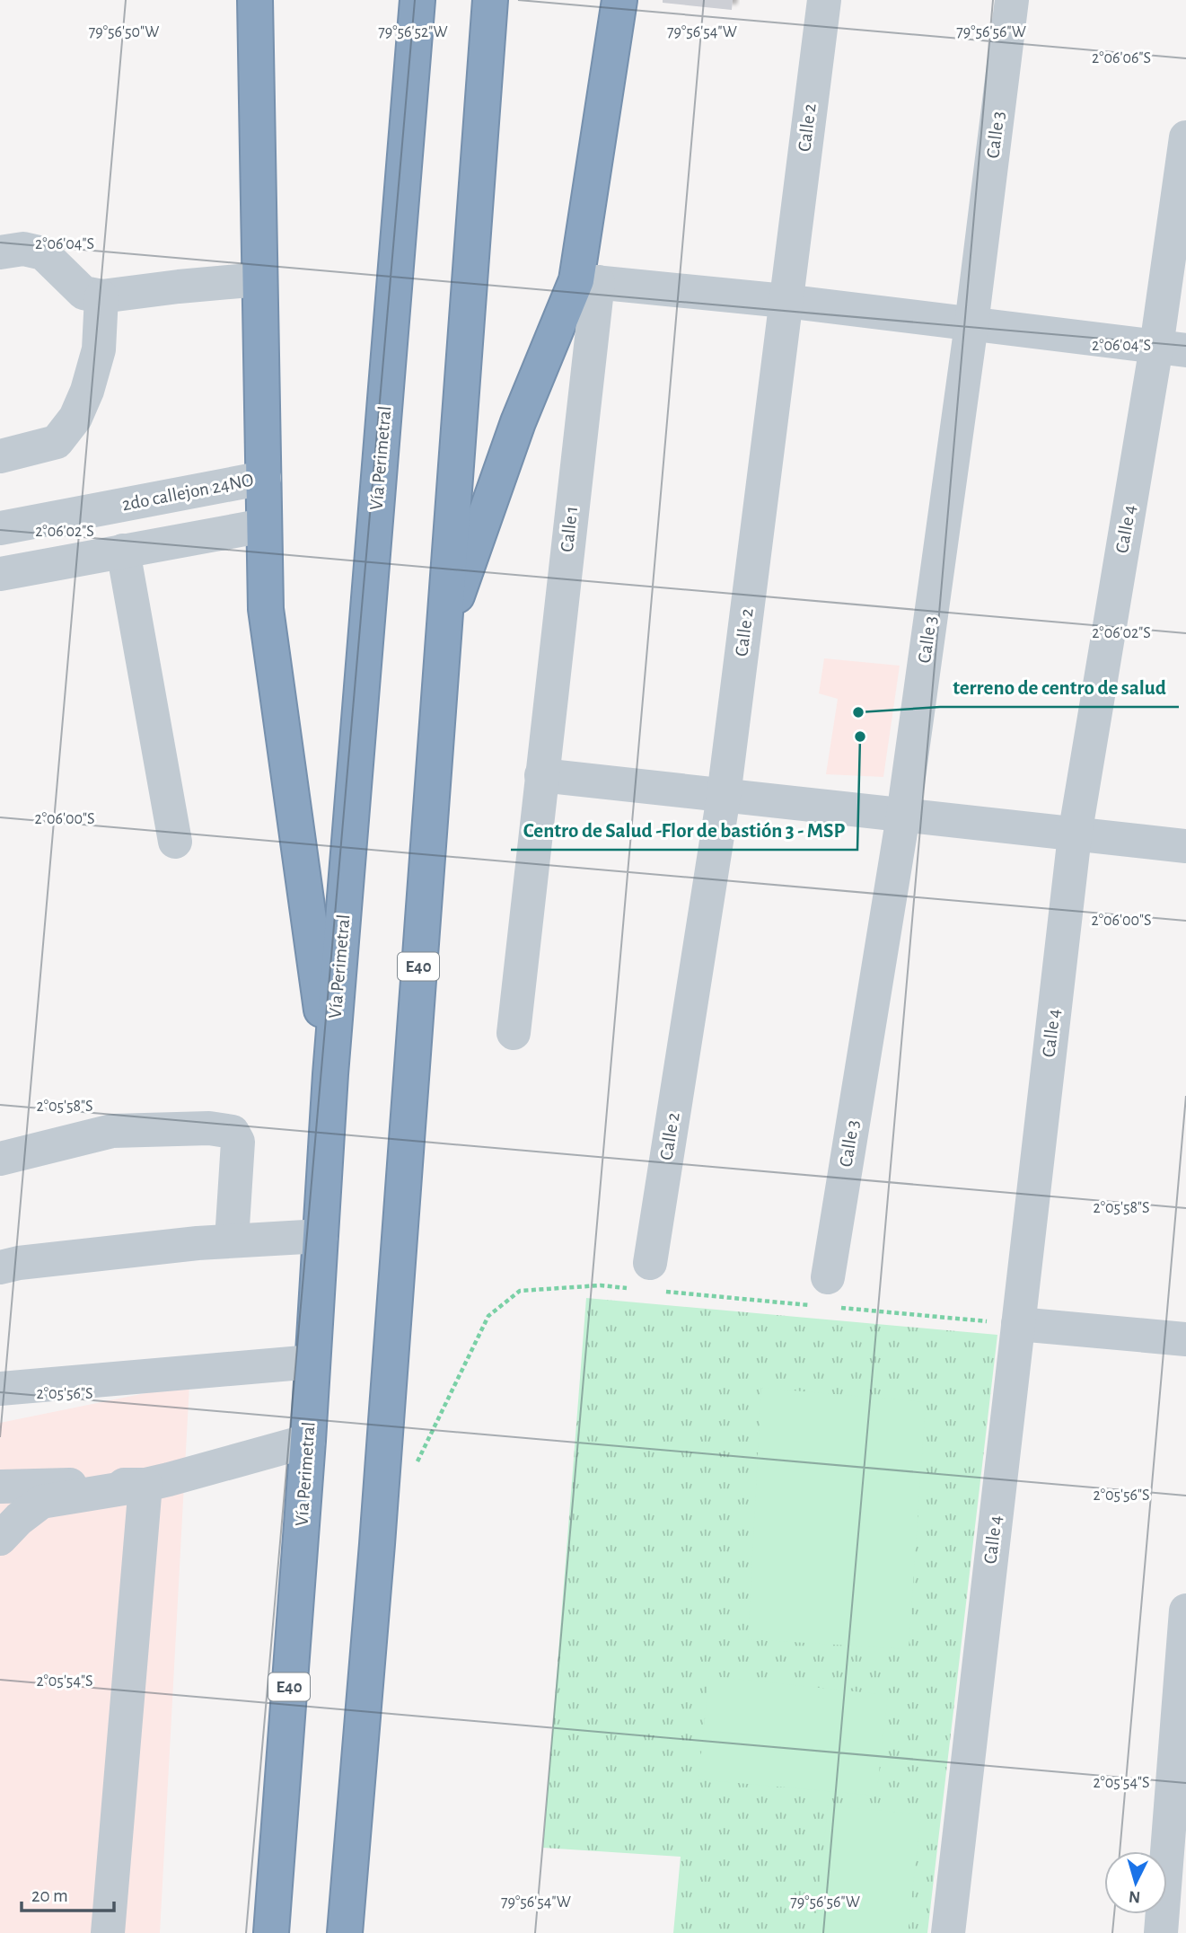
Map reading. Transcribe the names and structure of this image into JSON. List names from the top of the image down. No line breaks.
{"streets":{"highway":["Vía Perimetral","E40"],"street":["Calle 2","Calle 3","2do callejon 24NO","Calle 1","Calle 4"]},"places":["terreno de centro de salud","Centro de Salud -Flor de bastión 3 - MSP"],"scale_bar":"20 m","north":"bottom","coordinates":["79°56'50\"W","79°56'52\"W","79°56'54\"W","79°56'56\"W","2°06'06\"S","2°06'04\"S","2°06'02\"S","2°06'00\"S","2°05'58\"S","2°05'56\"S","2°05'54\"S"]}
